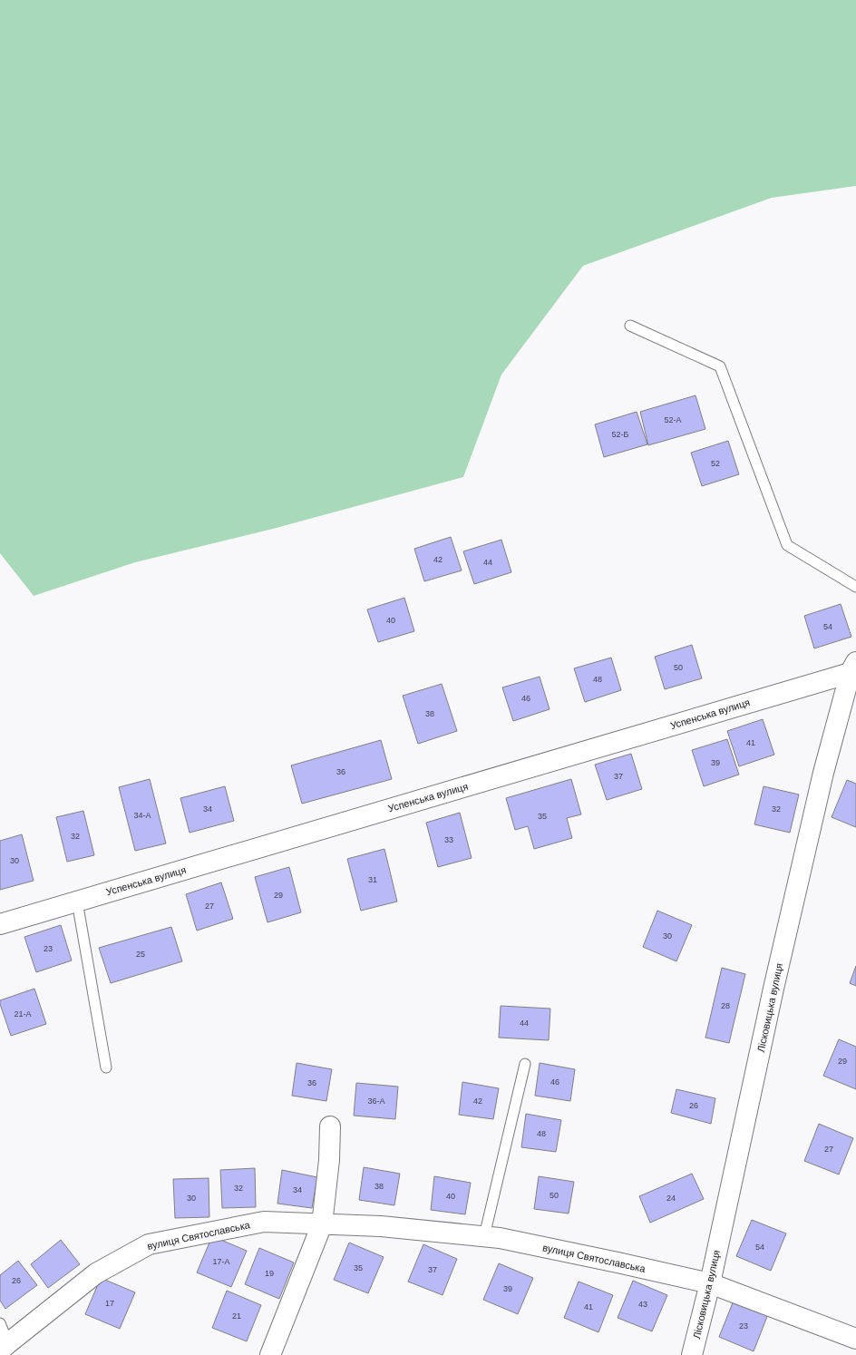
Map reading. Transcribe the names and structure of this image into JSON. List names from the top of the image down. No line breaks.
{"streets":{"street":["Успенська вулиця","Лісковицька вулиця","вулиця Святославська"]},"crossings":[["Успенська вулиця","Лісковицька вулиця"],["Лісковицька вулиця","вулиця Святославська"]],"house_numbers":["52-А","52-Б","52","42","44","40","54","50","48","46","38","41","39","36","37","34","32","34-А","35","32","33","30","31","29","27","30","23","25","28","21-А","44","29","46","36","36-А","42","26","48","27","38","32","34","50","40","30","24","54","17-А","35","37","19","26","39","17","43","41","21","23"]}
